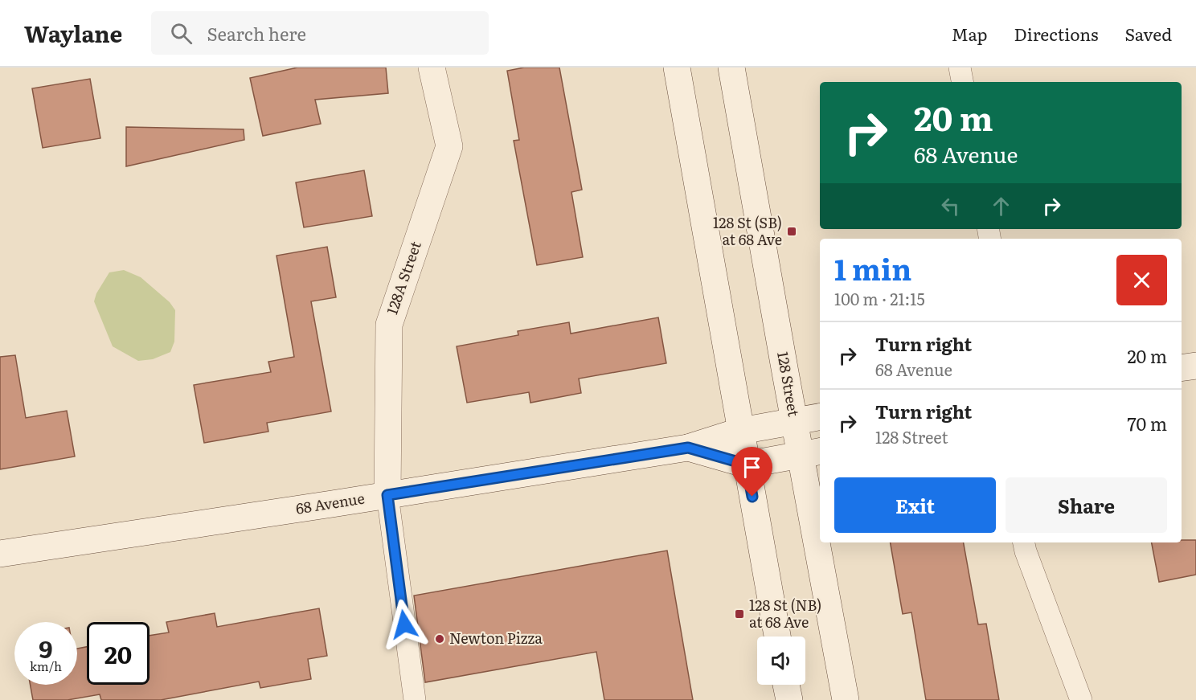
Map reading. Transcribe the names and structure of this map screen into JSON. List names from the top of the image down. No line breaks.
{"streets":{"street":["128A Street","128 Street","68 Avenue"]},"crossings":[["128A Street","68 Avenue"],["128 Street","68 Avenue"]],"places":{"transit":["128 St (SB) at 68 Ave","128 St (NB) at 68 Ave"],"other":["Newton Pizza"]},"page":{"header":"Waylane","search":"Search here","nav":["Map","Directions","Saved"],"turn":["20 m","68 Avenue"],"heading":["1 min","100 m · 21:15"],"list":[{"name":"Turn right","note":"68 Avenue","value":"20 m"},{"name":"Turn right","note":"128 Street","value":"70 m"}],"buttons":["Exit","Share"],"speed":"9 km/h","limit":"20"}}
